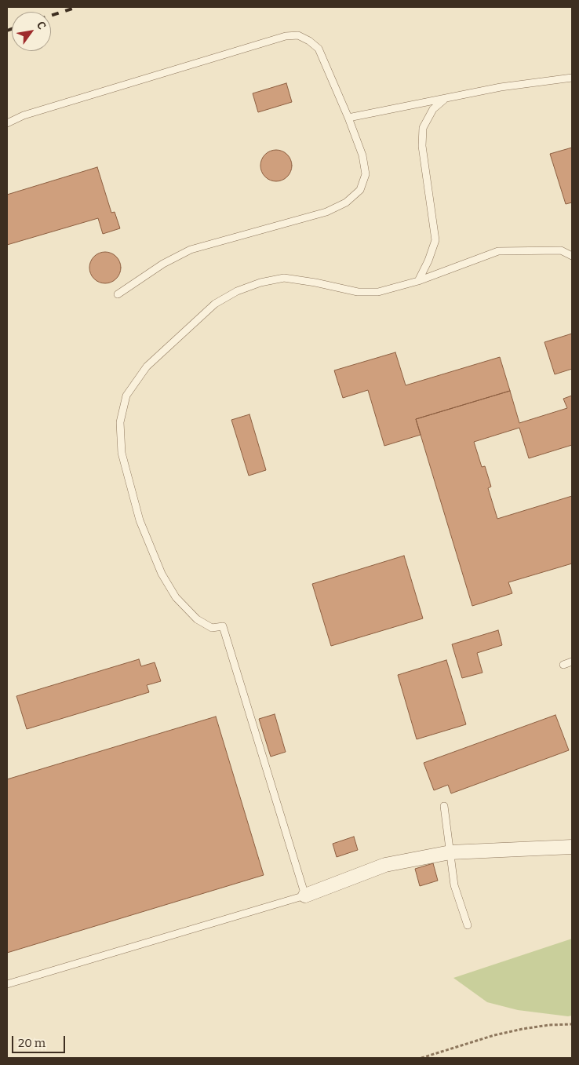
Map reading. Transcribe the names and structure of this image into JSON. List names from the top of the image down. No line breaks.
{"scale_bar":"20 m","north":"top right"}
